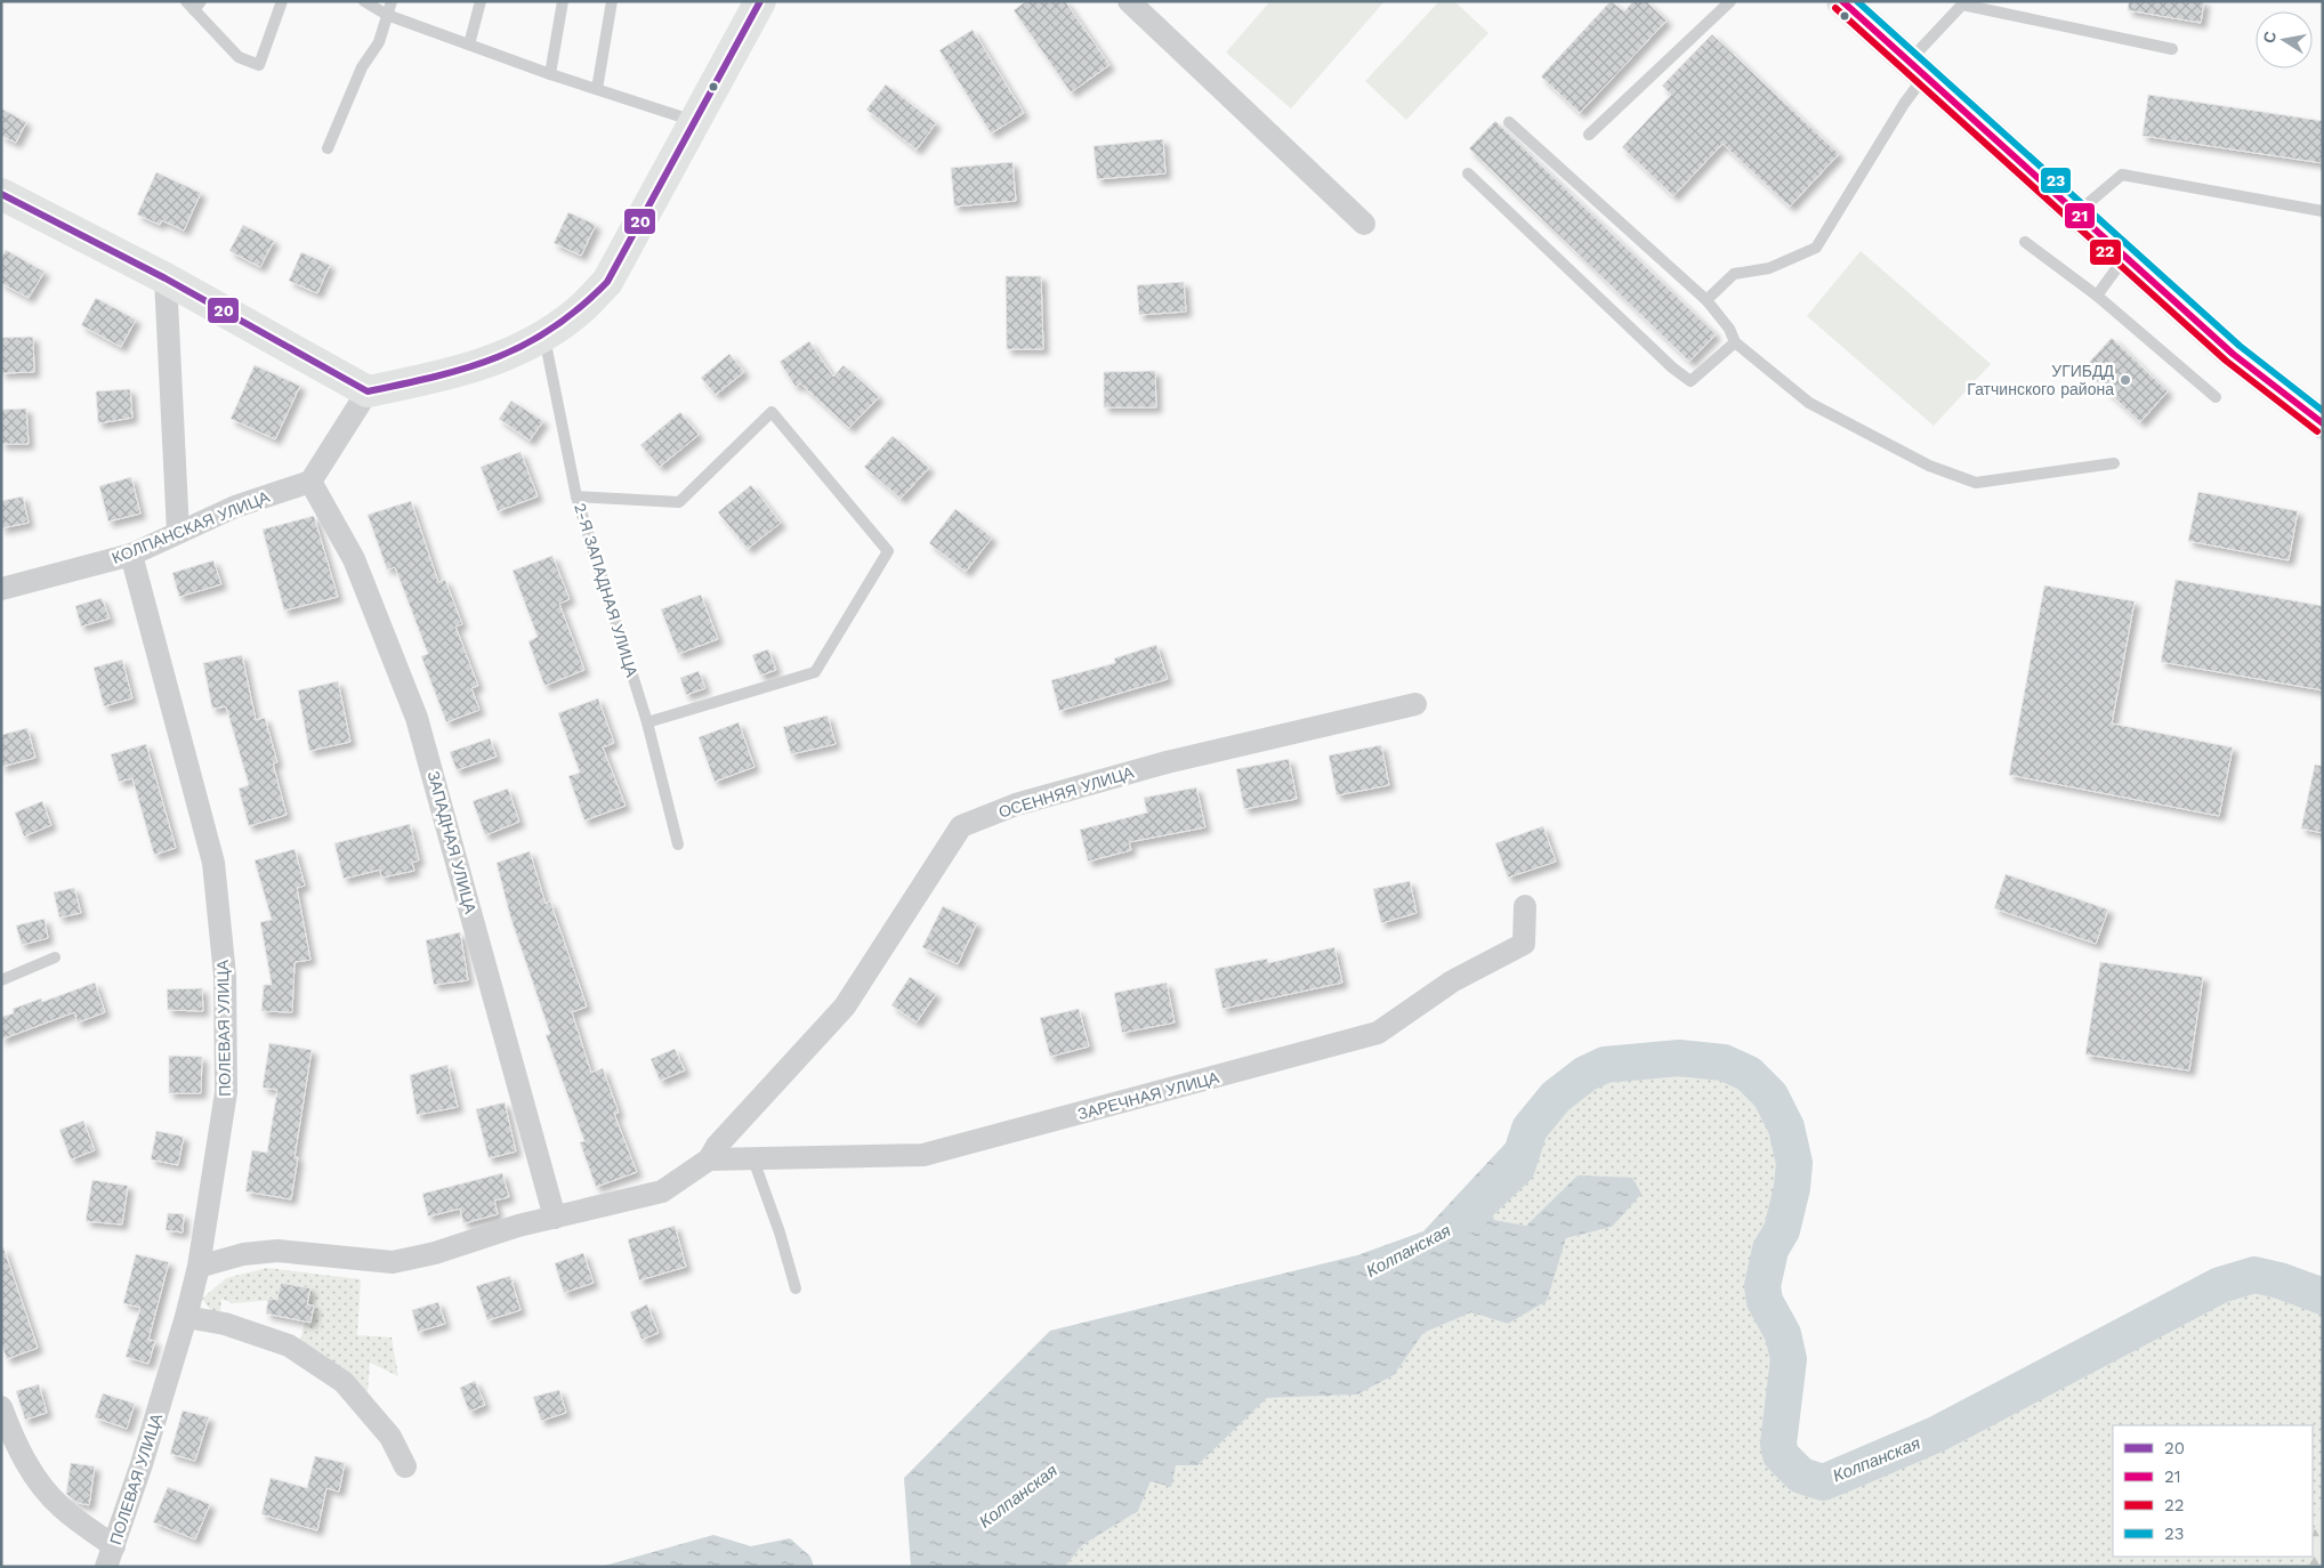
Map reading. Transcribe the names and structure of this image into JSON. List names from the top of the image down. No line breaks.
{"streets":{"street":["КОЛПАНСКАЯ УЛИЦА","ОСЕННЯЯ УЛИЦА","ЗАПАДНАЯ УЛИЦА","ПОЛЕВАЯ УЛИЦА","ЗАРЕЧНАЯ УЛИЦА"],"lane":["2-Я ЗАПАДНАЯ УЛИЦА"]},"crossings":[["КОЛПАНСКАЯ УЛИЦА","ЗАПАДНАЯ УЛИЦА"],["КОЛПАНСКАЯ УЛИЦА","ПОЛЕВАЯ УЛИЦА"],["ОСЕННЯЯ УЛИЦА","ЗАРЕЧНАЯ УЛИЦА"]],"water":["Колпанская"],"places":["УГИБДД Гатчинского района"],"lines":["transit line 20","transit line 21","transit line 23","transit line 22"],"legend":["20","21","22","23"],"north":"left"}
